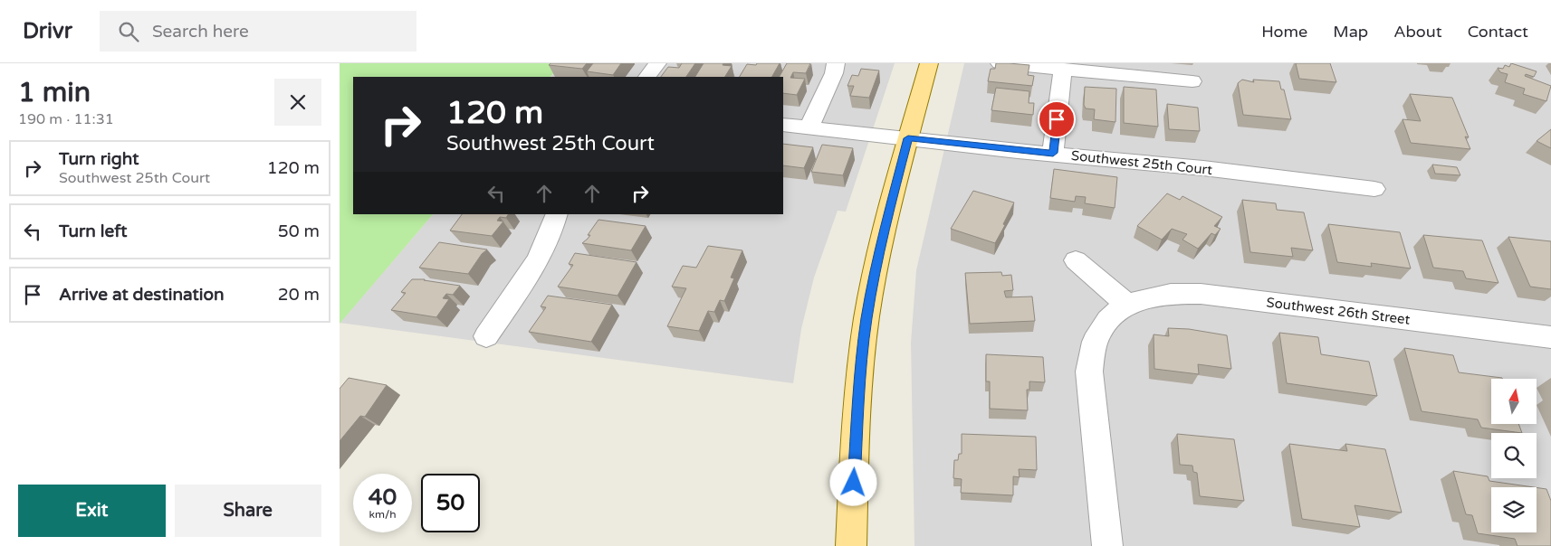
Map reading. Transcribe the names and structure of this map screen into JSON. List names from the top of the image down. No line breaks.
{"streets":{"street":["Southwest 25th Court","Southwest 26th Street"]},"north":"top","page":{"header":"Drivr","search":"Search here","nav":["Home","Map","About","Contact"],"heading":["1 min","190 m · 11:31"],"turn":["120 m","Southwest 25th Court"],"list":[{"name":"Turn right","note":"Southwest 25th Court","value":"120 m"},{"name":"Turn left","value":"50 m"},{"name":"Arrive at destination","value":"20 m"}],"speed":"40 km/h","limit":"50","buttons":["Exit","Share"]}}
